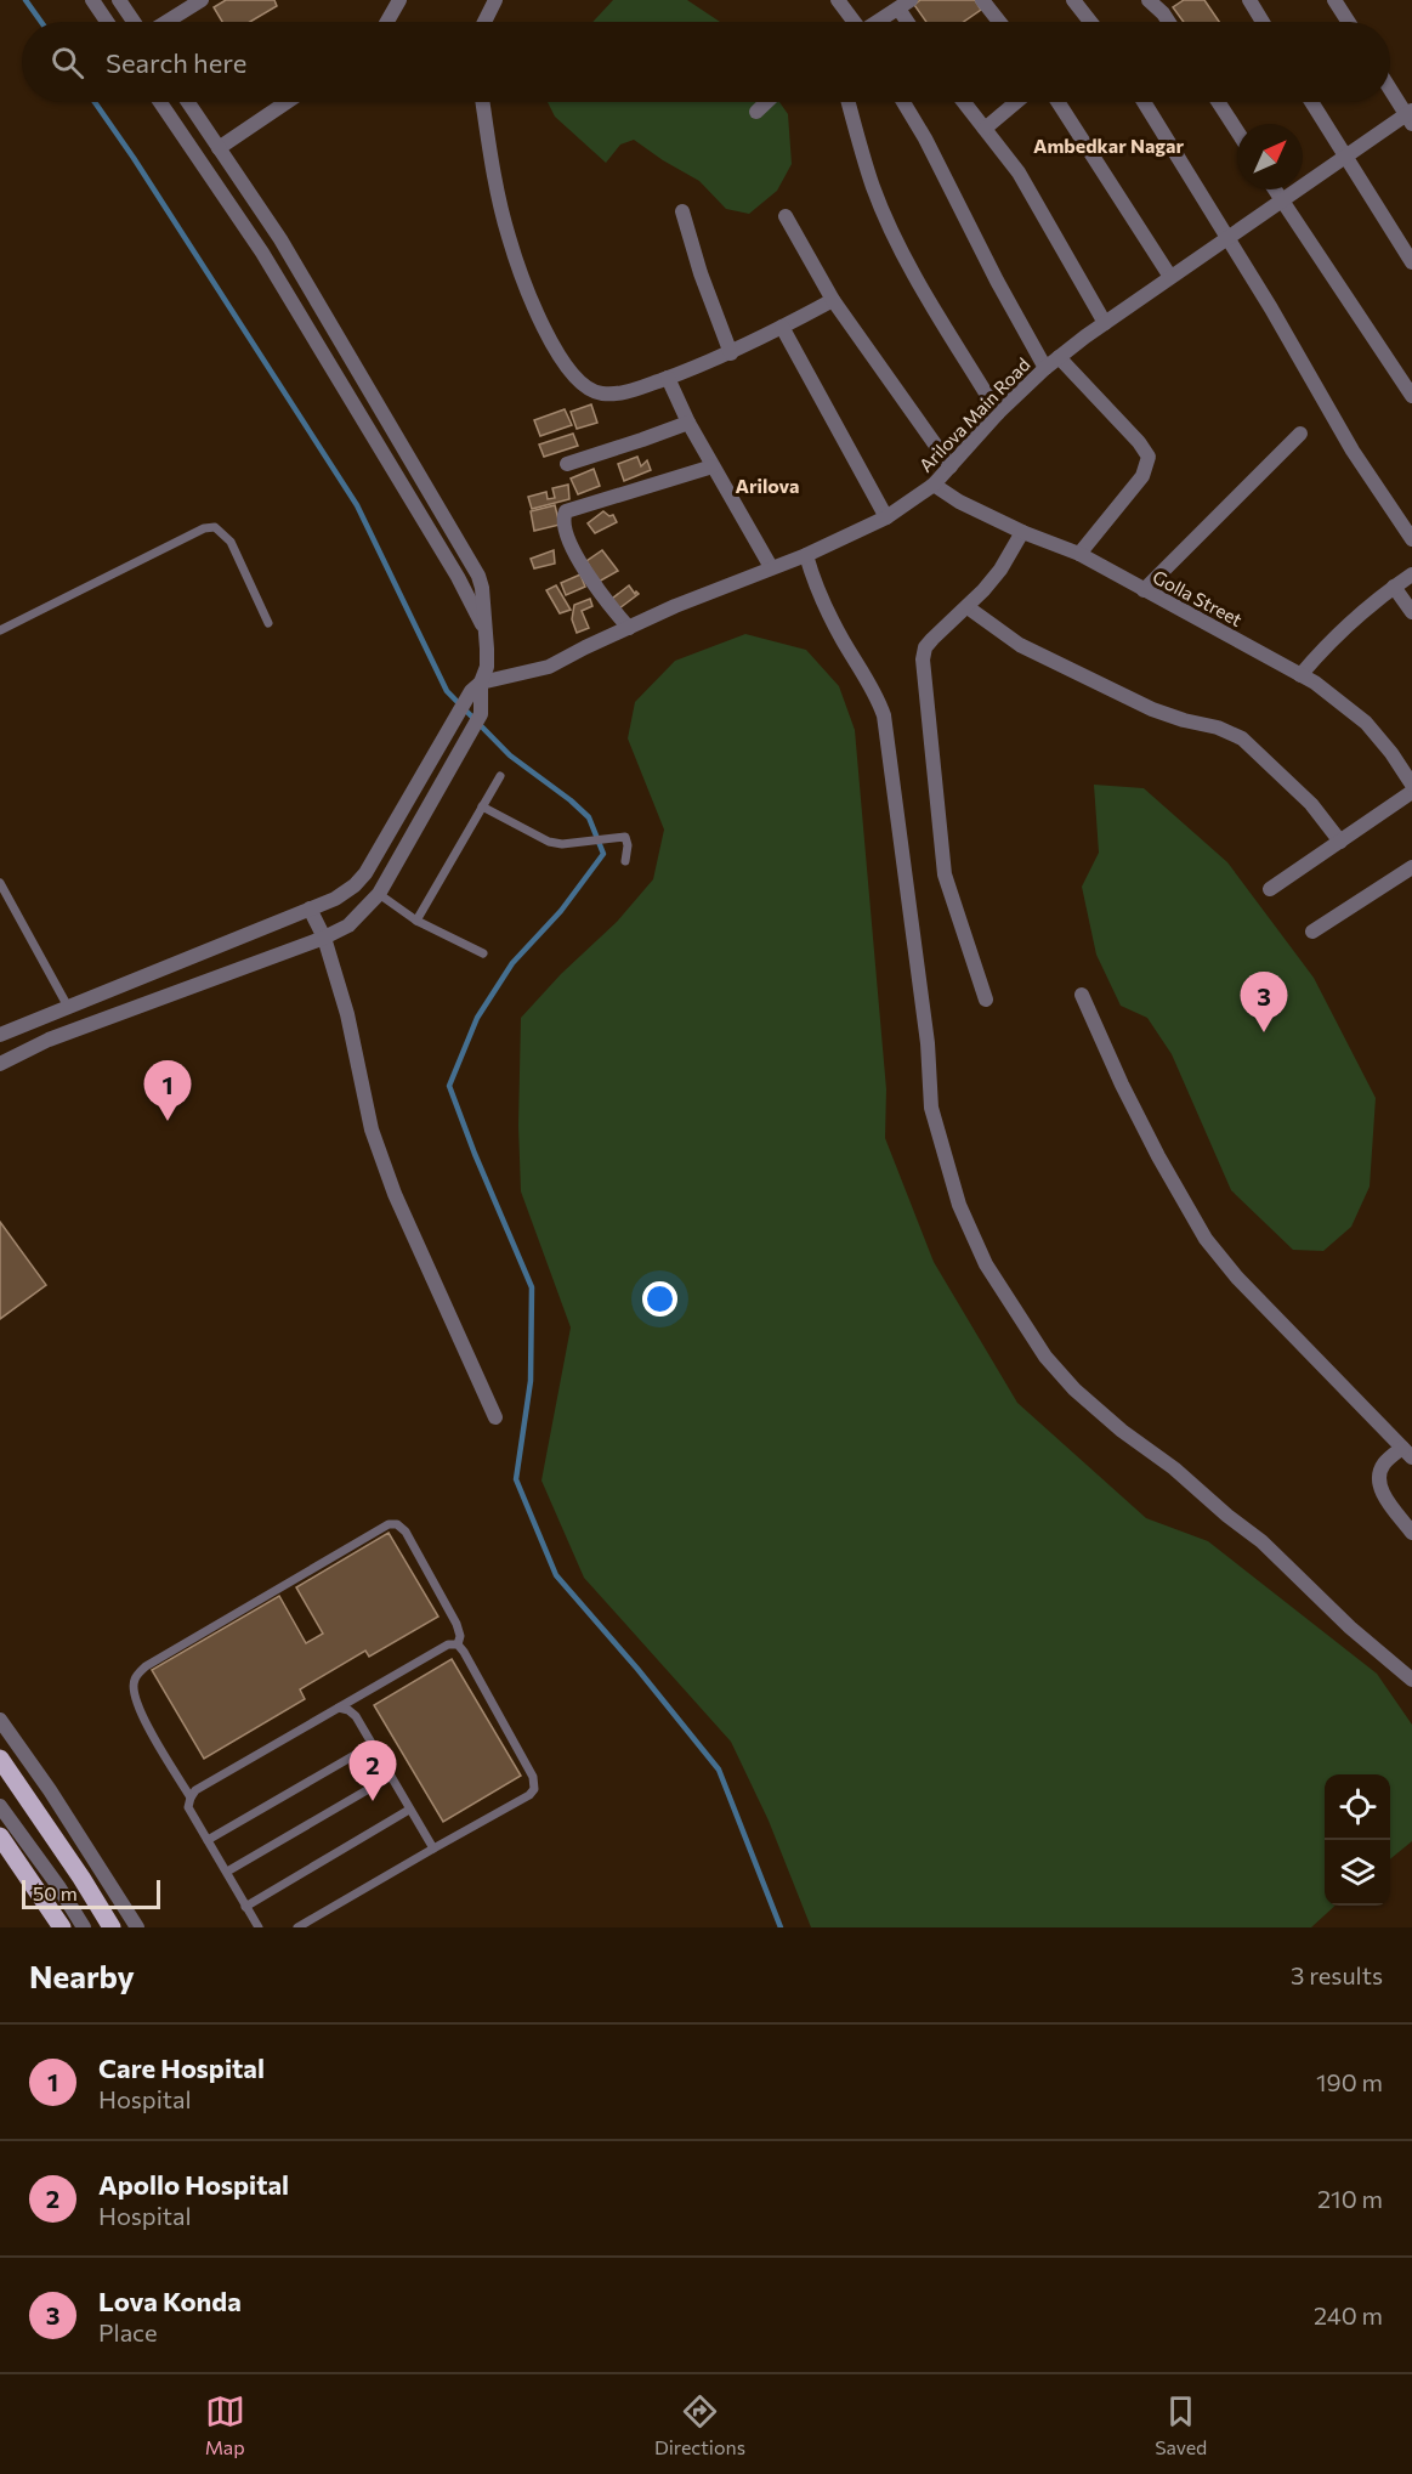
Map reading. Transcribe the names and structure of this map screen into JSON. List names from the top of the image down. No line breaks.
{"streets":{"street":["Arilova Main Road","Golla Street"]},"crossings":[["Arilova Main Road","Golla Street"]],"districts":["Ambedkar Nagar","Arilova"],"scale_bar":"50 m","north":"top right","page":{"search":"Search here","pins":["3","1","2"],"scale":"50 m","heading":["Nearby","3 results"],"list":[{"mark":"1","name":"Care Hospital","note":"Hospital","value":"190 m"},{"mark":"2","name":"Apollo Hospital","note":"Hospital","value":"210 m"},{"mark":"3","name":"Lova Konda","note":"Place","value":"240 m"}],"nav":["Map","Directions","Saved"]}}
